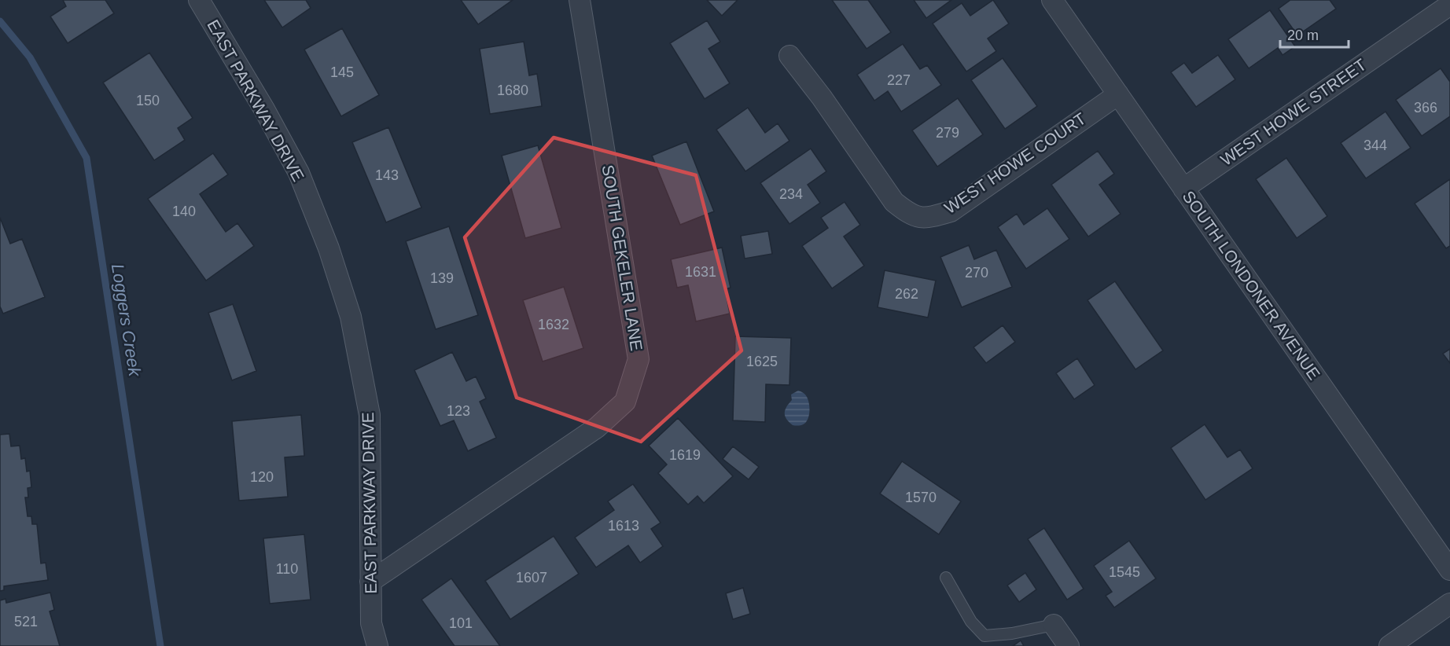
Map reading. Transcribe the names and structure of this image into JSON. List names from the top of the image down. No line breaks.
{"streets":{"street":["EAST PARKWAY DRIVE","WEST HOWE STREET","WEST HOWE COURT","SOUTH GEKELER LANE","SOUTH LONDONER AVENUE"]},"crossings":[["EAST PARKWAY DRIVE","SOUTH GEKELER LANE"],["WEST HOWE STREET","SOUTH LONDONER AVENUE"],["WEST HOWE COURT","SOUTH LONDONER AVENUE"]],"water":["Loggers Creek"],"house_numbers":["145","227","1680","150","366","279","344","143","234","140","1631","270","139","262","1632","1625","123","1619","120","1570","1613","110","1545","1607","521","101"],"scale_bar":"20 m"}
